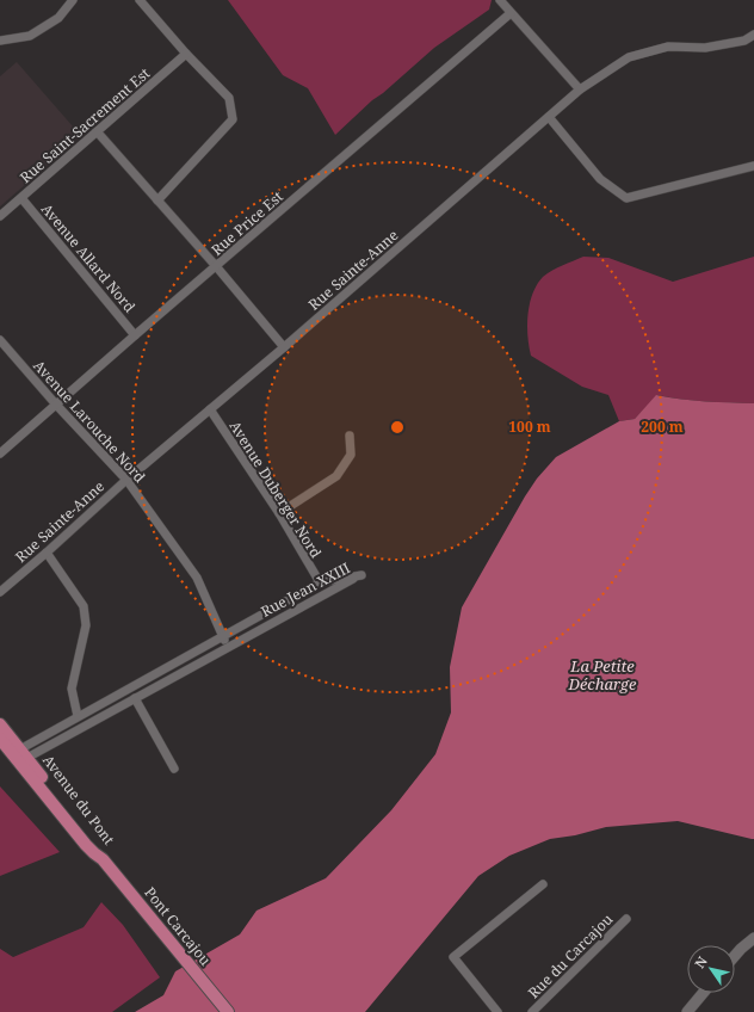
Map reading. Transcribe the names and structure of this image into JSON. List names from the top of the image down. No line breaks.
{"streets":{"main road":["Avenue du Pont","Pont Carcajou"],"street":["Rue Saint-Sacrement Est","Rue Price Est","Avenue Allard Nord","Rue Sainte-Anne","Avenue Larouche Nord","Avenue Duberger Nord","Rue Jean XXIII","Rue du Carcajou"]},"crossings":[["Rue Saint-Sacrement Est","Avenue Allard Nord"],["Rue Price Est","Avenue Allard Nord"],["Rue Price Est","Avenue Larouche Nord"],["Rue Sainte-Anne","Avenue Larouche Nord"],["Rue Sainte-Anne","Avenue Duberger Nord"],["Avenue Larouche Nord","Rue Jean XXIII"],["Avenue Duberger Nord","Rue Jean XXIII"],["Rue Jean XXIII","Avenue du Pont"],["Avenue du Pont","Pont Carcajou"]],"water":["La Petite Décharge"],"north":"top left","rings":["100 m","200 m"]}
